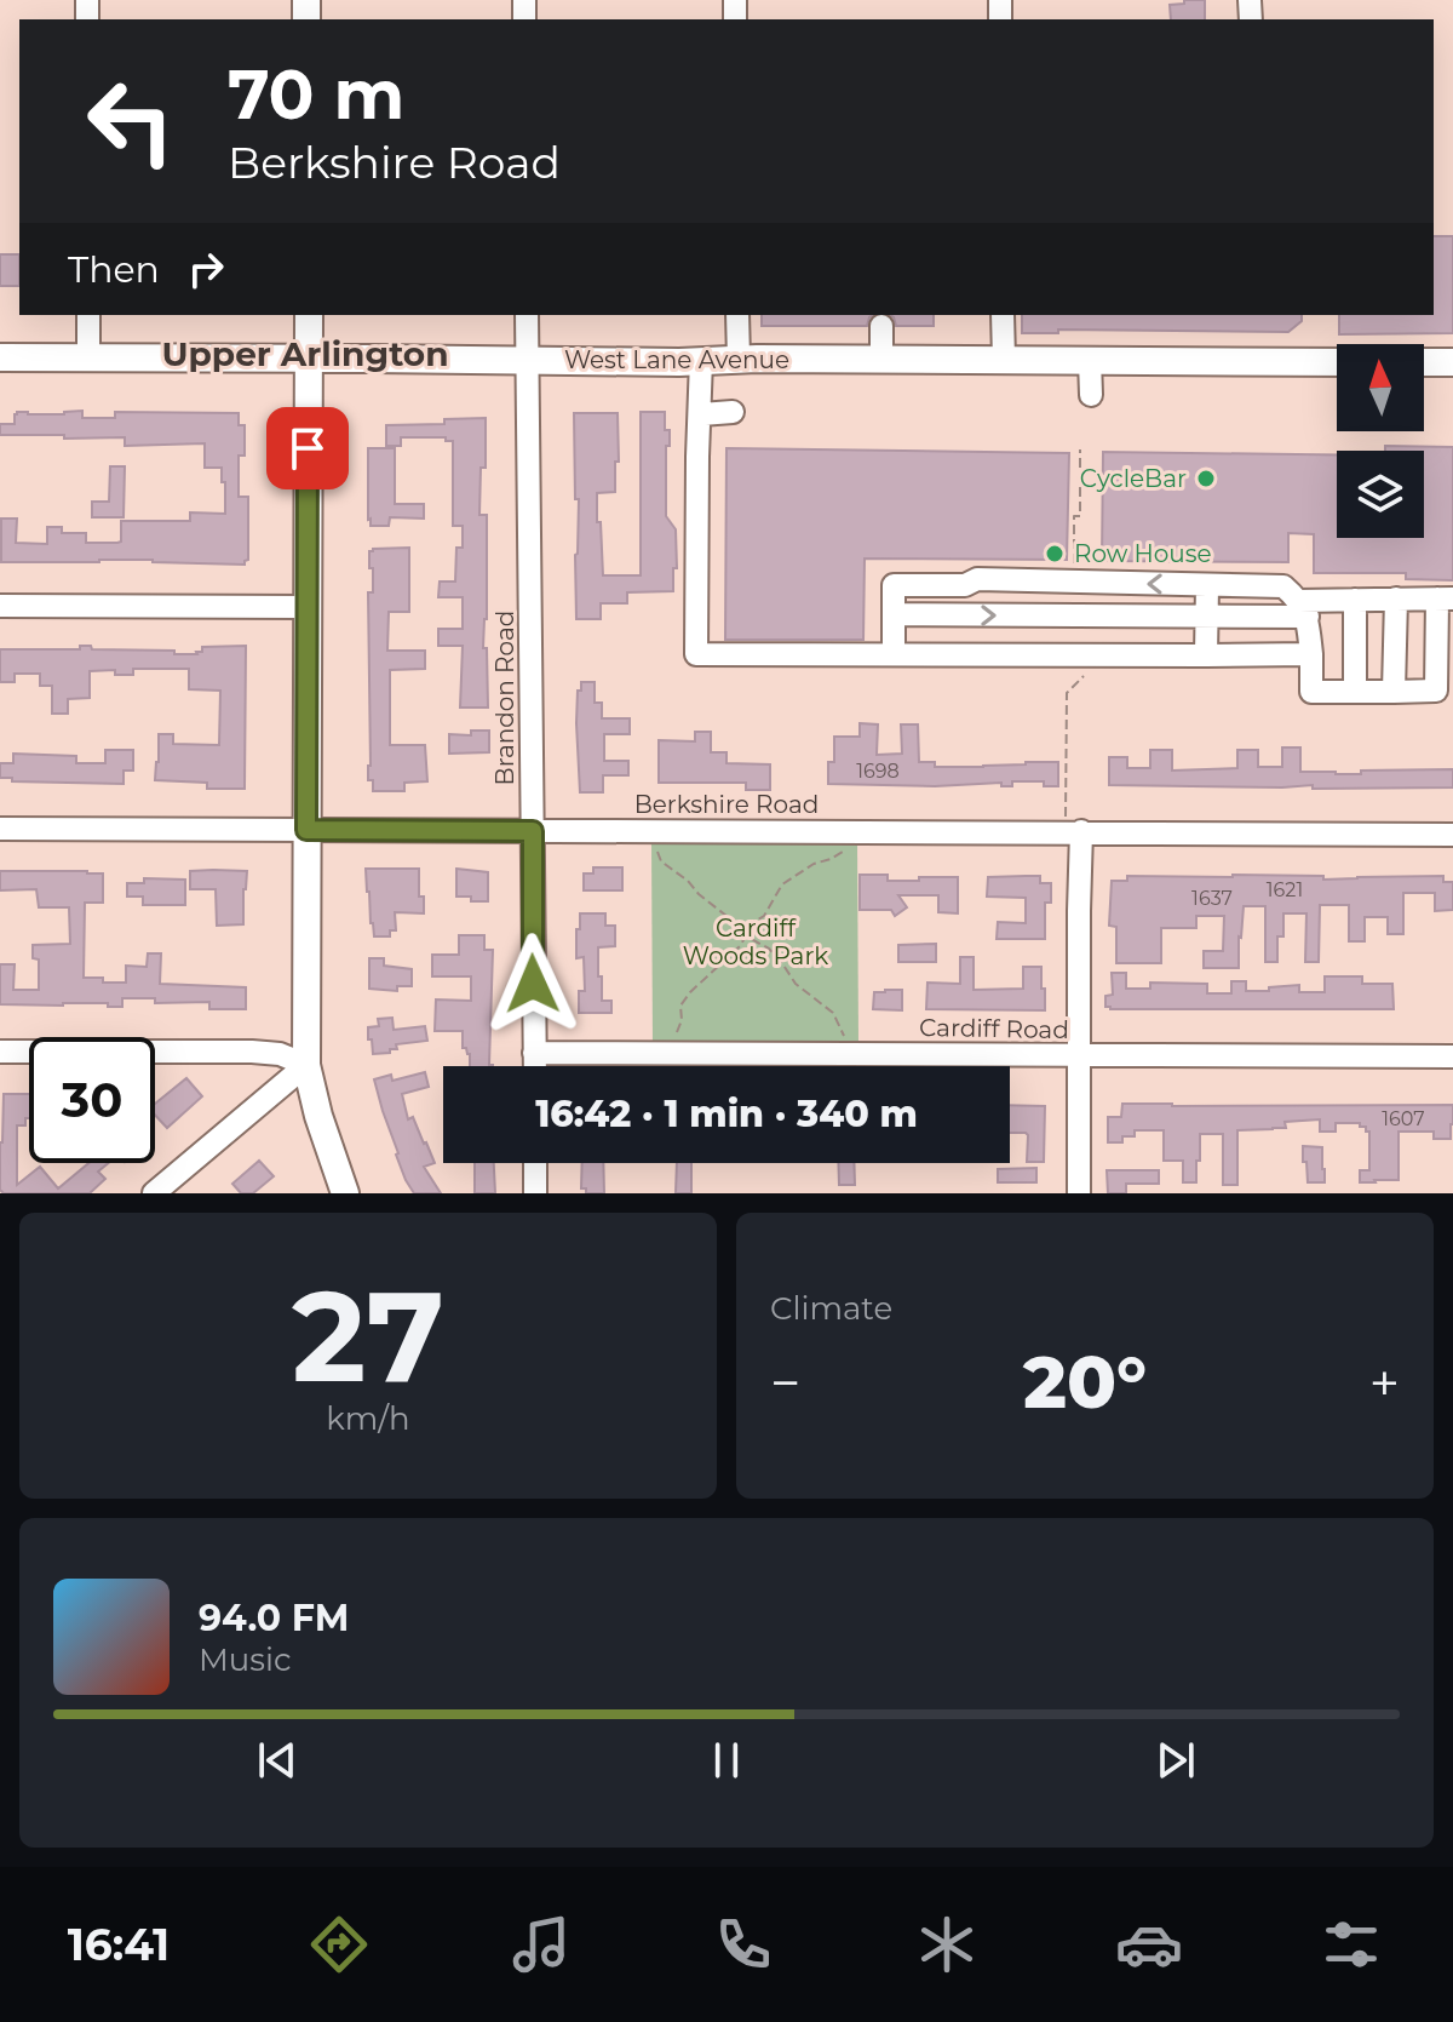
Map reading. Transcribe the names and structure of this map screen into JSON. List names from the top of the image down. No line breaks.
{"streets":{"main road":["West Lane Avenue"],"street":["Brandon Road","Berkshire Road","Cardiff Road"]},"crossings":[["West Lane Avenue","Brandon Road"],["Brandon Road","Berkshire Road"],["Brandon Road","Cardiff Road"]],"districts":["Upper Arlington"],"parks":["Cardiff Woods Park"],"places":["CycleBar","Row House"],"house_numbers":["1698","1621","1637","1607"],"north":"top","page":{"turn":["70 m","Berkshire Road"],"then":"Then","limit":"30","trip":"16:42 · 1 min · 340 m","tile":[["27","km/h"],"Climate"],"heat":["−","20°","+"],"song":["94.0 FM","Music"],"tabs":"16:41"}}
